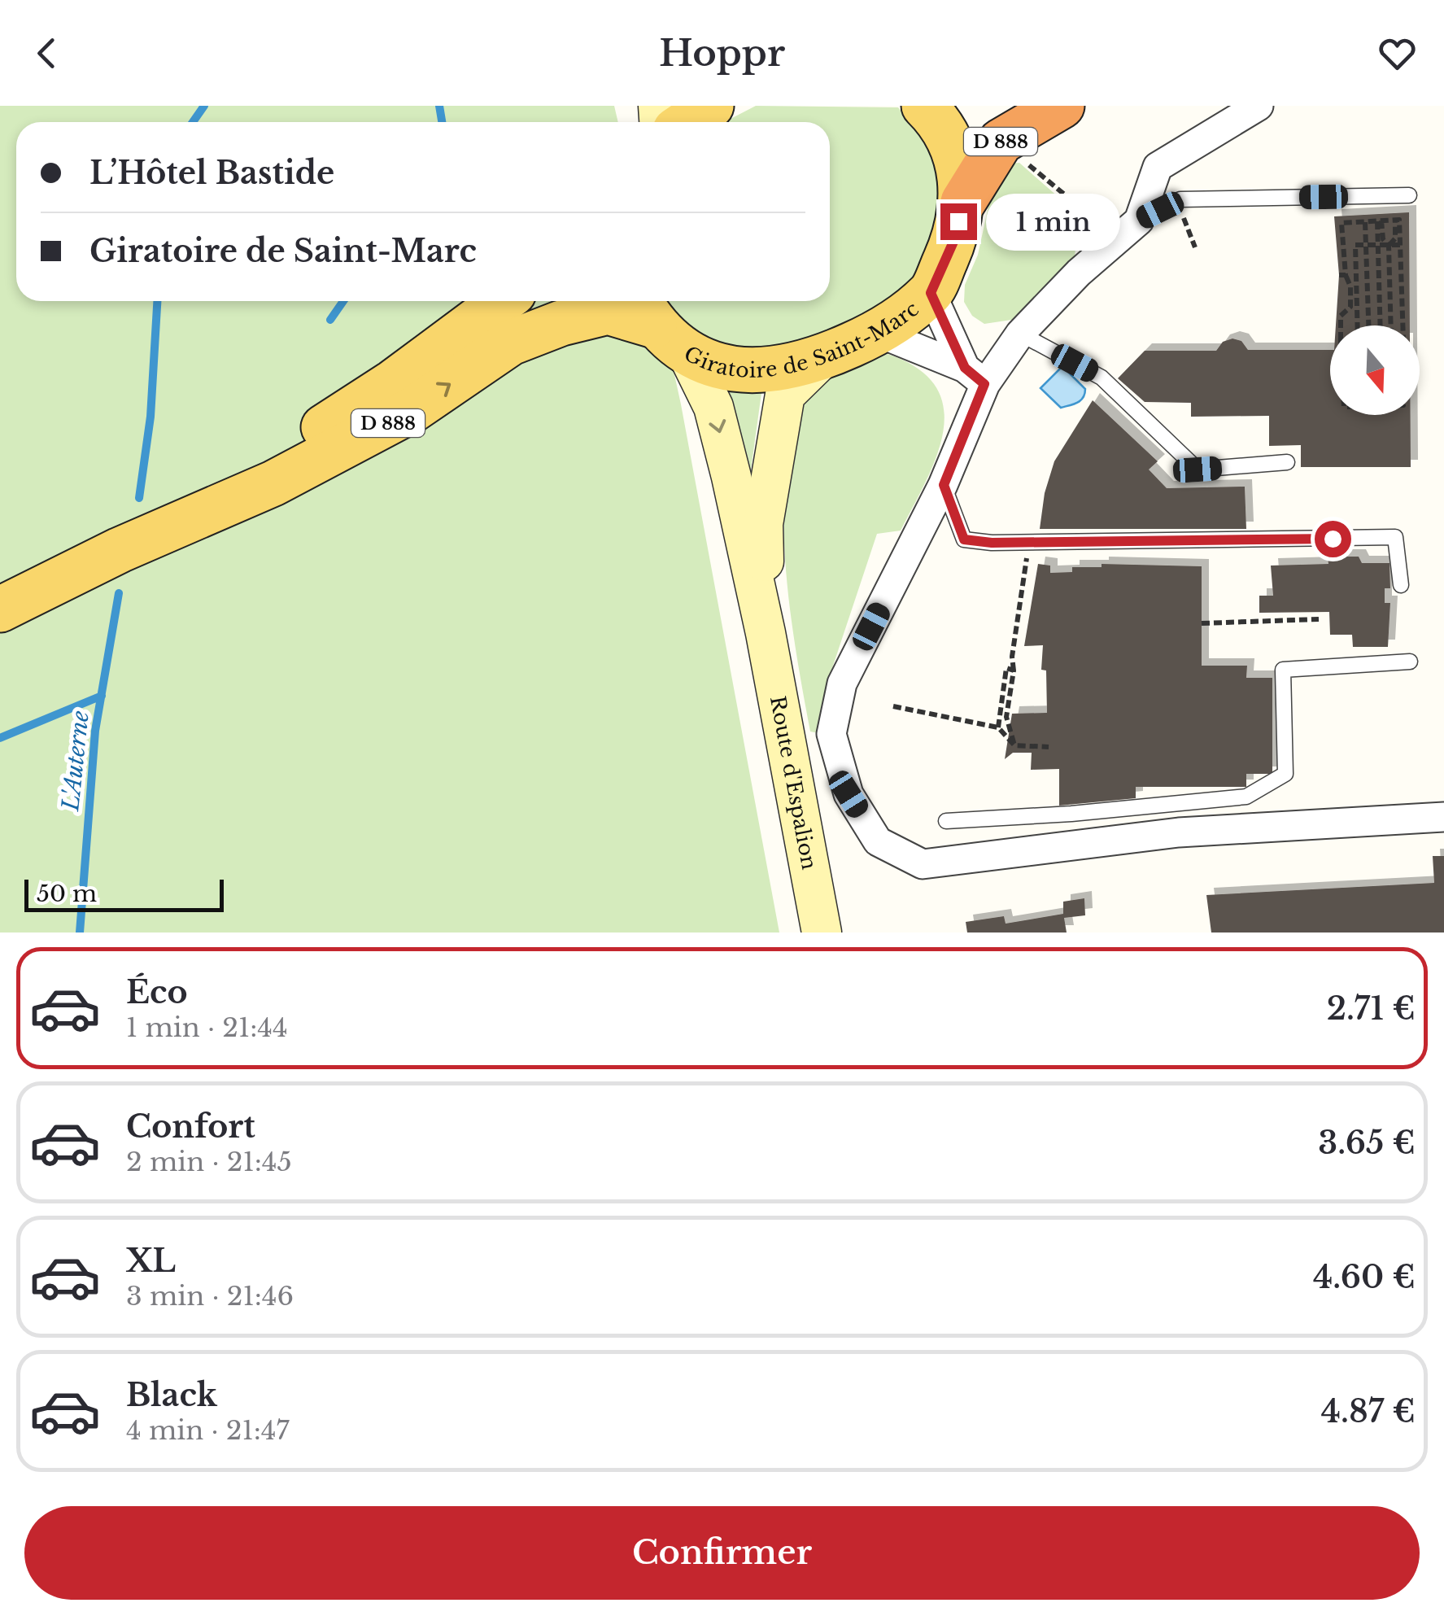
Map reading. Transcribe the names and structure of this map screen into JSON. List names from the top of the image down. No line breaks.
{"streets":{"highway":["D 888"],"main road":["Giratoire de Saint-Marc","Route d'Espalion"]},"crossings":[["D 888","Giratoire de Saint-Marc"],["Giratoire de Saint-Marc","Route d'Espalion"]],"water":["L'Auterne"],"scale_bar":"50 m","north":"bottom","page":{"header":"Hoppr","banner":["L’Hôtel Bastide","Giratoire de Saint-Marc"],"bubble":"1 min","scale":"50 m","list":[{"name":"Éco","note":"1 min · 21:44","value":"2.71 €"},{"name":"Confort","note":"2 min · 21:45","value":"3.65 €"},{"name":"XL","note":"3 min · 21:46","value":"4.60 €"},{"name":"Black","note":"4 min · 21:47","value":"4.87 €"}],"buttons":"Confirmer"}}
